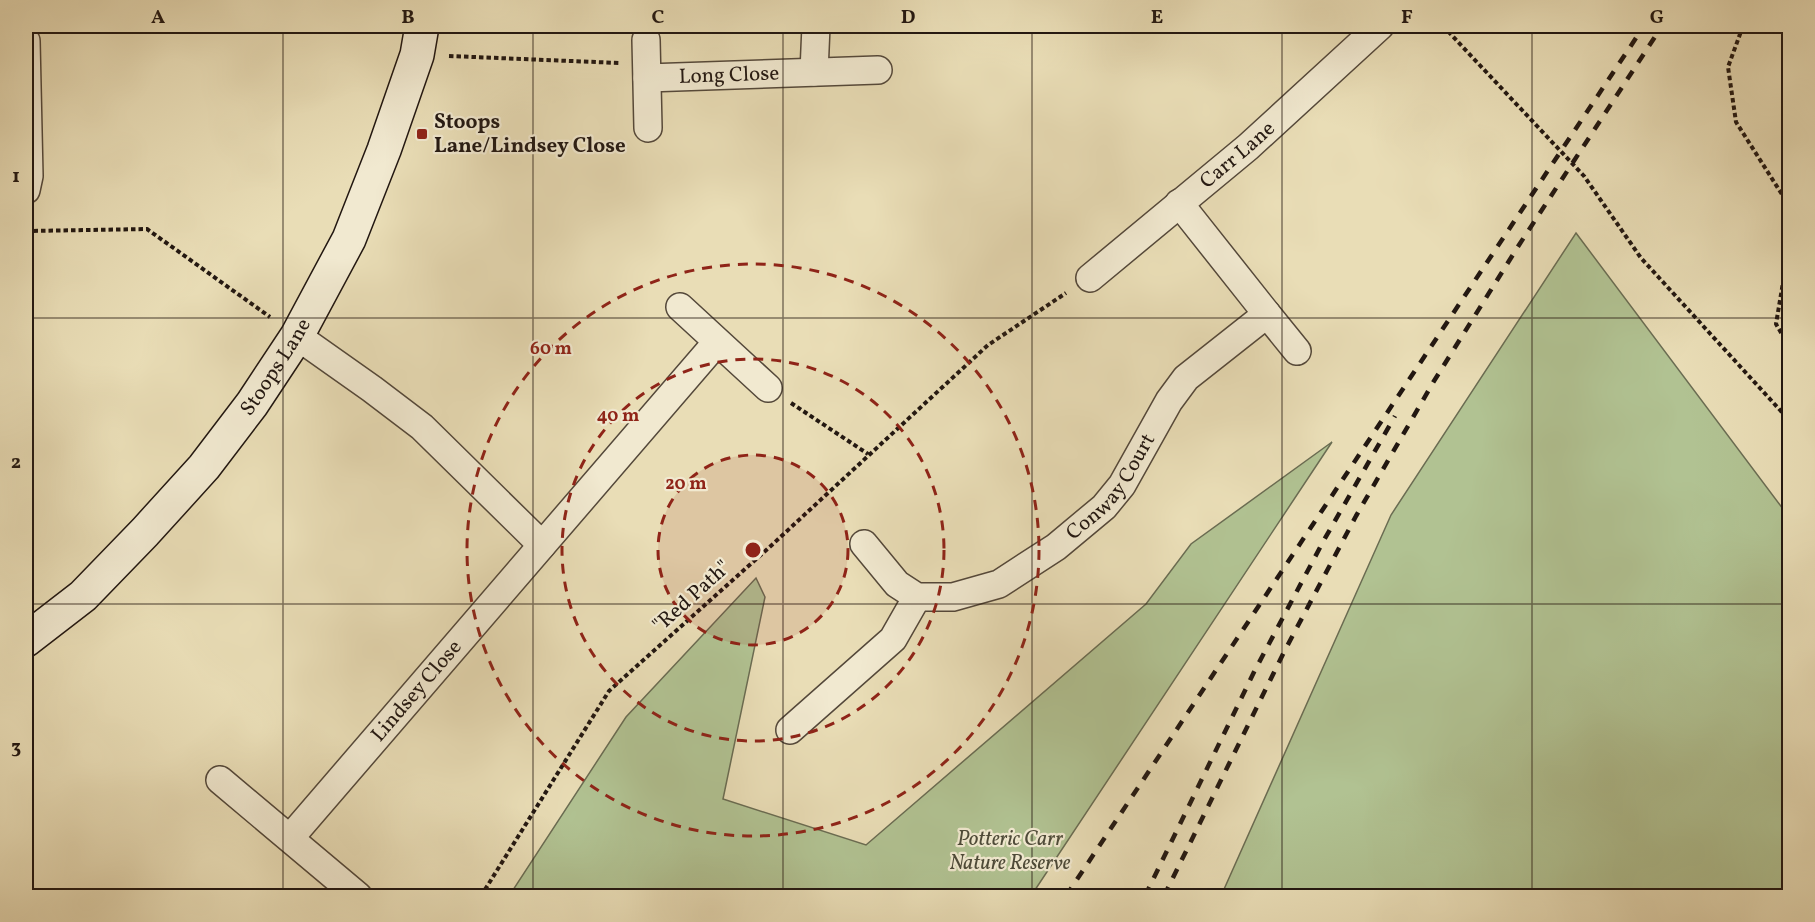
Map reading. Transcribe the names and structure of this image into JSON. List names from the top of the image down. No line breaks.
{"streets":{"street":["Long Close","Carr Lane","Stoops Lane","Conway Court","Lindsey Close"],"path":["\"Red Path\""]},"crossings":[["Carr Lane","\"Red Path\""]],"parks":["Potteric Carr Nature Reserve"],"places":{"transit":["Stoops Lane/Lindsey Close"]},"grid":{"columns":["A","B","C","D","E","F","G"],"rows":["1","2","3"]},"rings":["60 m","40 m","20 m"]}
